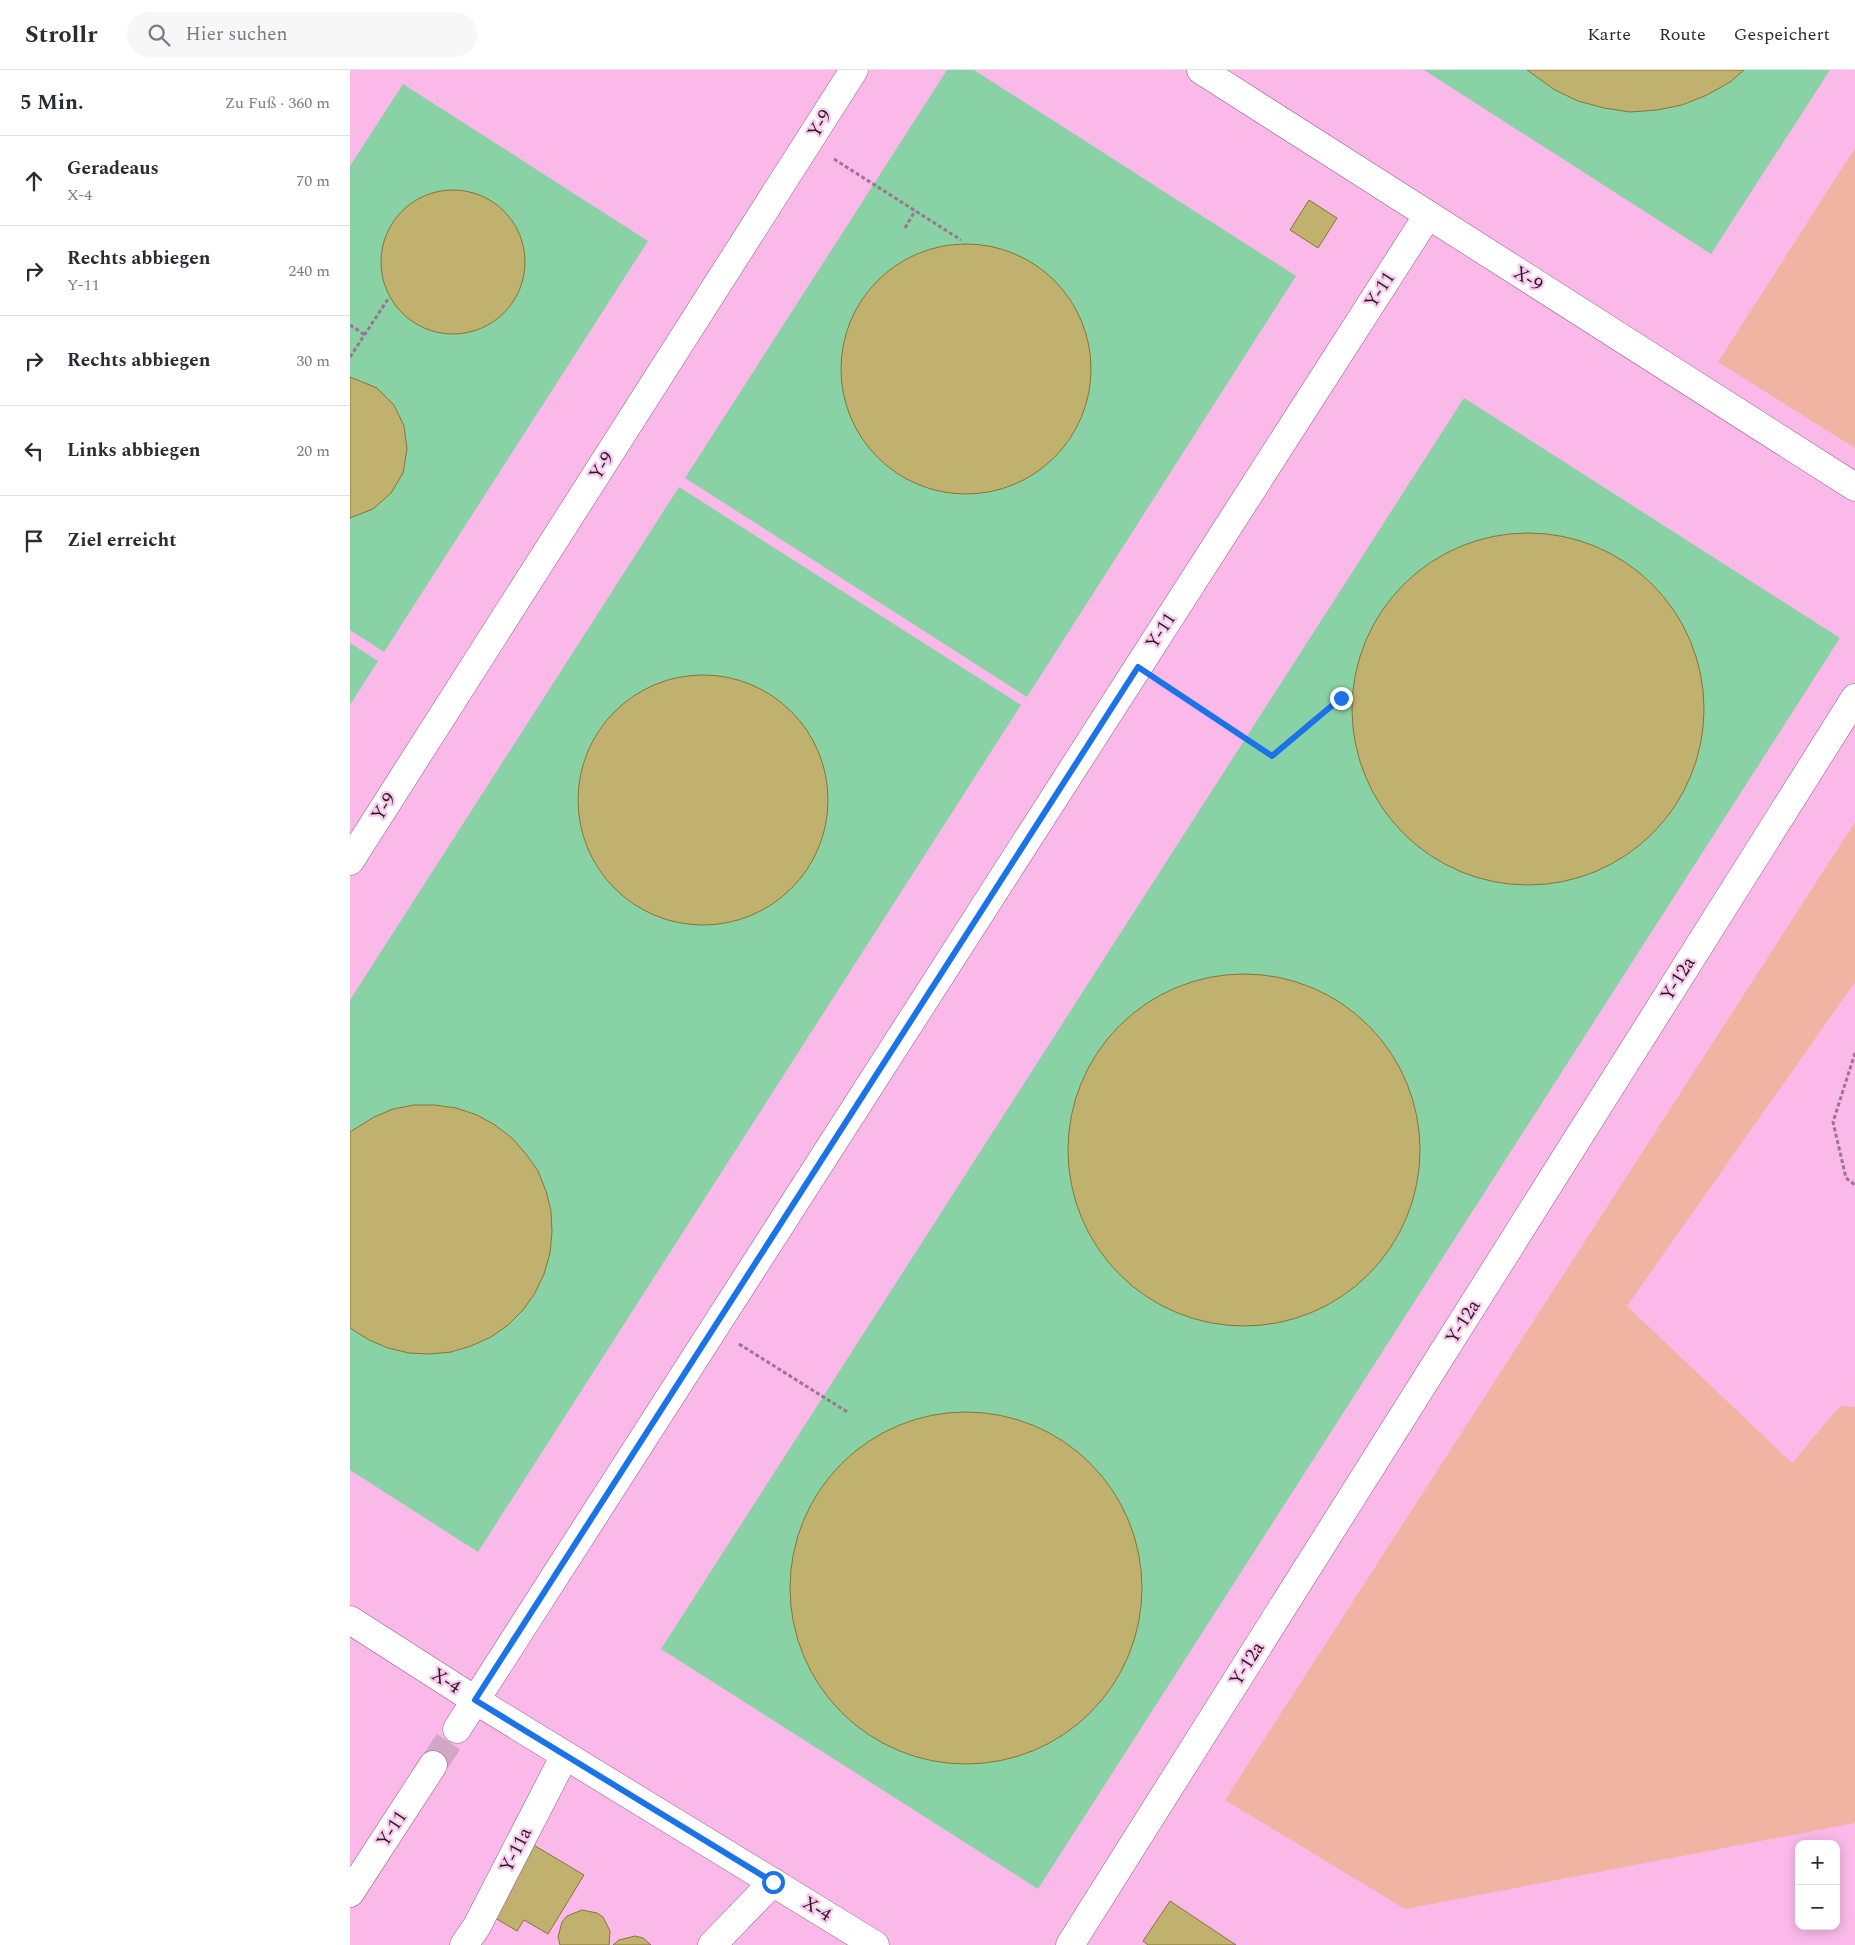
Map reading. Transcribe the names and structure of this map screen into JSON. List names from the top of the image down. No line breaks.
{"streets":{"street":["Y-9","X-9","Y-11","Y-12a","X-4","Y-11a"]},"crossings":[["X-9","Y-11"],["Y-11","X-4"],["X-4","Y-11a"]],"page":{"header":"Strollr","search":"Hier suchen","nav":["Karte","Route","Gespeichert"],"heading":["5 Min.","Zu Fuß · 360 m"],"list":[["Geradeaus","X-4","70 m"],["Rechts abbiegen","Y-11","240 m"],["Rechts abbiegen","30 m"],["Links abbiegen","20 m"],"Ziel erreicht"],"map_buttons":["+","−"]}}
